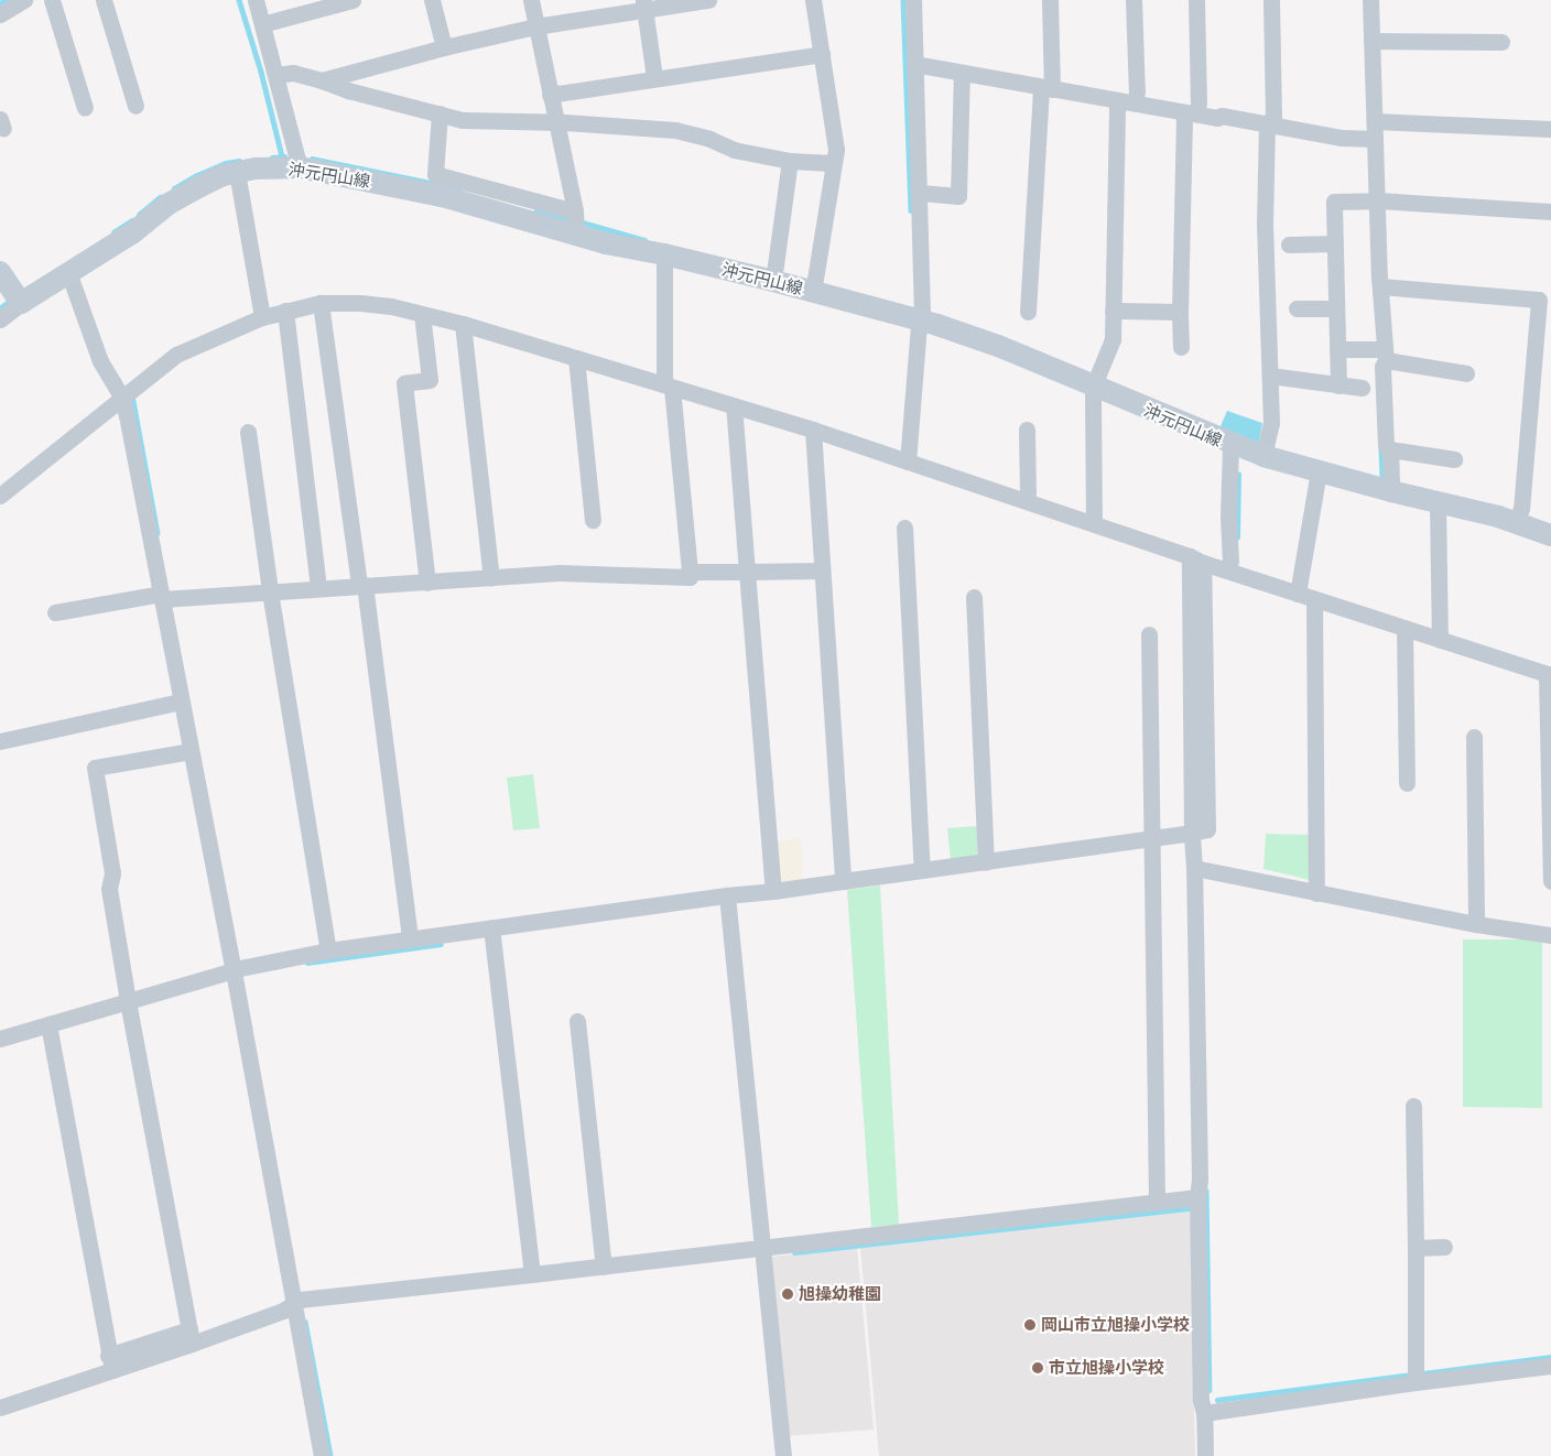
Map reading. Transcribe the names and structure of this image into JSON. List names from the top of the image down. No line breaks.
{"streets":{"main road":["沖元円山線"]},"places":["旭操幼稚園","岡山市立旭操小学校","市立旭操小学校"]}
